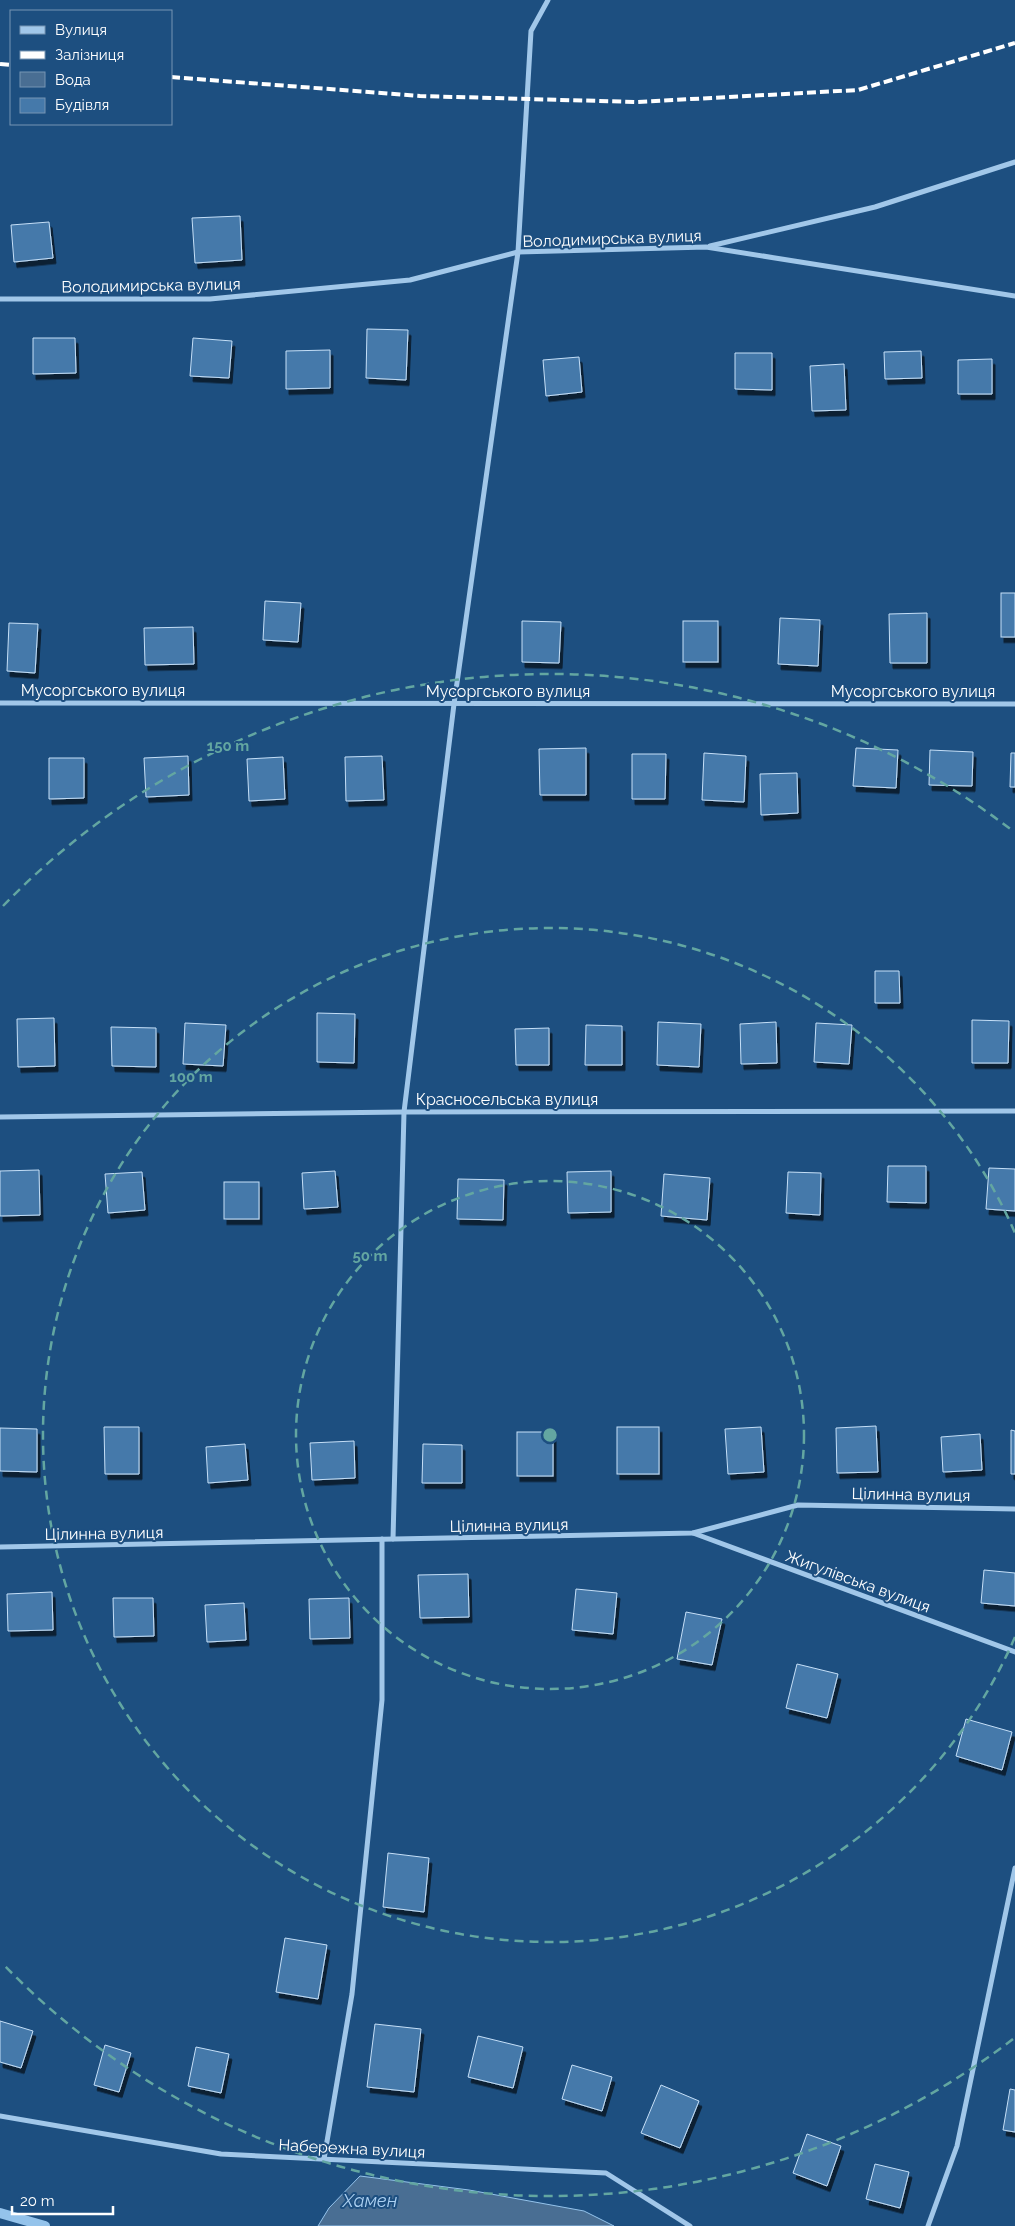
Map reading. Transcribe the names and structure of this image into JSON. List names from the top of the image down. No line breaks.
{"streets":{"street":["Володимирська вулиця","Мусоргського вулиця","Красносельська вулиця","Цілинна вулиця","Жигулівська вулиця","Набережна вулиця"]},"crossings":[["Цілинна вулиця","Жигулівська вулиця"]],"water":["Хамен"],"legend":["Вулиця","Залізниця","Вода","Будівля"],"scale_bar":"20 m","rings":["150 m","100 m","50 m"]}
